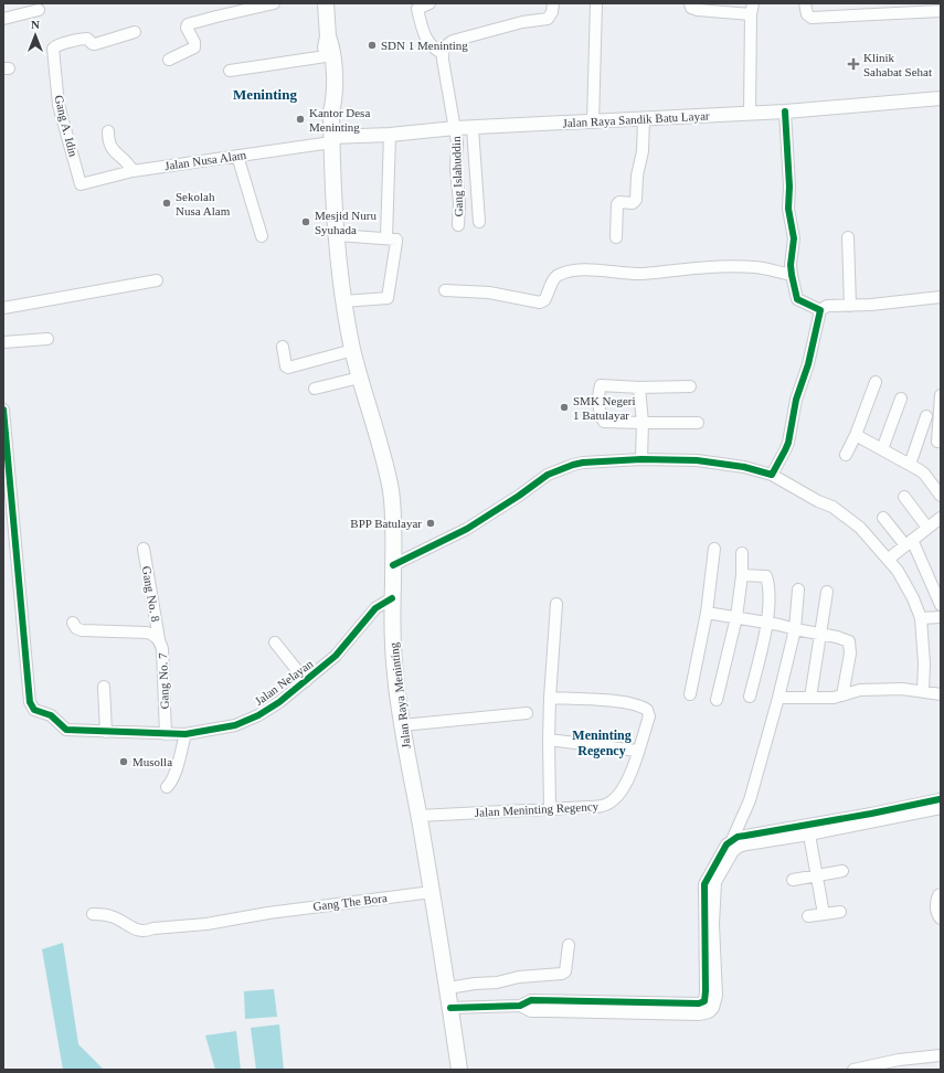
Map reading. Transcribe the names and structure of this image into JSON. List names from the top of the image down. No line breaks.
{"streets":{"highway":["Jalan Raya Meninting"],"main road":["Jalan Raya Sandik Batu Layar"],"street":["Gang A. Idin","Jalan Nusa Alam","Gang Islahuddin","Gang No. 8","Gang No. 7","Jalan Nelayan","Jalan Meninting Regency","Gang The Bora"]},"crossings":[["Jalan Raya Sandik Batu Layar","Jalan Nusa Alam"],["Jalan Raya Sandik Batu Layar","Gang Islahuddin"],["Jalan Raya Sandik Batu Layar","Jalan Raya Meninting"],["Gang A. Idin","Jalan Nusa Alam"],["Jalan Nusa Alam","Jalan Raya Meninting"],["Gang No. 8","Gang No. 7"],["Gang No. 7","Jalan Nelayan"],["Jalan Nelayan","Jalan Raya Meninting"],["Jalan Raya Meninting","Jalan Meninting Regency"],["Jalan Raya Meninting","Gang The Bora"]],"districts":["Meninting","Meninting Regency"],"places":{"other":["SDN 1 Meninting","Kantor Desa Meninting","Sekolah Nusa Alam","Mesjid Nuru Syuhada","SMK Negeri 1 Batulayar","BPP Batulayar","Musolla"],"health":["Klinik Sahabat Sehat"]},"north":"top"}
